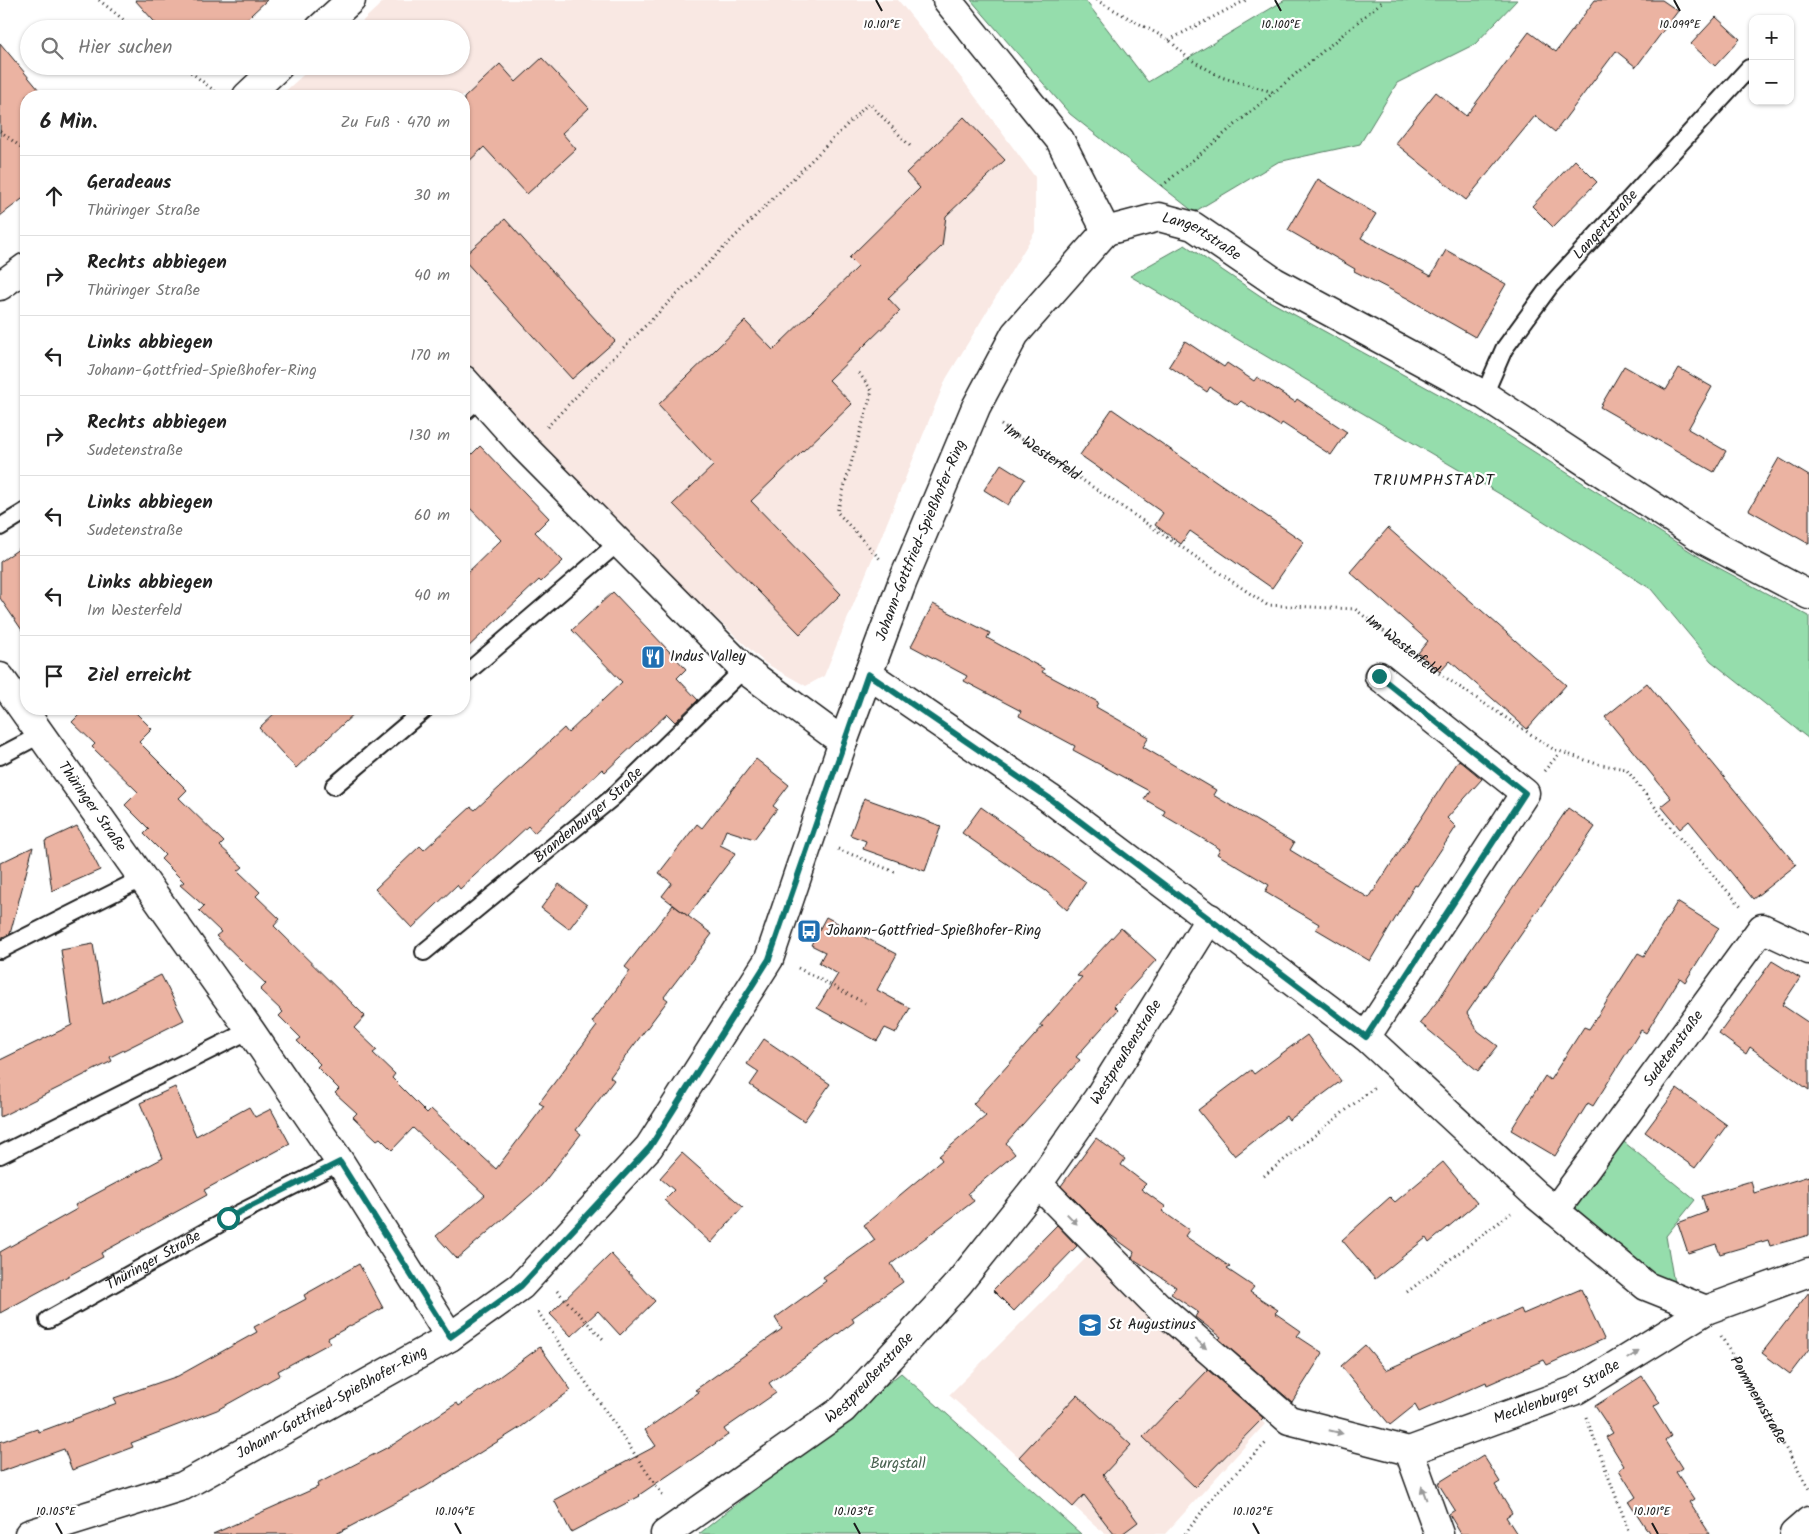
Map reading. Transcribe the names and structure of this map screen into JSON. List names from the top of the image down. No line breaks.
{"streets":{"street":["Langertstraße","Johann-Gottfried-Spießhofer-Ring","Thüringer Straße","Sudetenstraße","Westpreußenstraße","Mecklenburger Straße"],"lane":["Brandenburger Straße"],"path":["Im Westerfeld","Pommernstraße"]},"crossings":[["Langertstraße","Johann-Gottfried-Spießhofer-Ring"],["Im Westerfeld","Johann-Gottfried-Spießhofer-Ring"],["Im Westerfeld","Sudetenstraße"],["Johann-Gottfried-Spießhofer-Ring","Thüringer Straße"],["Mecklenburger Straße","Pommernstraße"]],"districts":["TRIUMPHSTADT"],"parks":["Burgstall"],"places":{"restaurant":["Indus Valley"],"bus stop":["Johann-Gottfried-Spießhofer-Ring"],"school or university":["St Augustinus"]},"page":{"map_buttons":["+","−"],"search":"Hier suchen","heading":["6 Min.","Zu Fuß · 470 m"],"list":[["Geradeaus","Thüringer Straße","30 m"],["Rechts abbiegen","Thüringer Straße","40 m"],["Links abbiegen","Johann-Gottfried-Spießhofer-Ring","170 m"],["Rechts abbiegen","Sudetenstraße","130 m"],["Links abbiegen","Sudetenstraße","60 m"],["Links abbiegen","Im Westerfeld","40 m"],"Ziel erreicht"]},"coordinates":["10.099°E","10.101°E","10.100°E","10.105°E","10.104°E","10.103°E","10.102°E"]}
